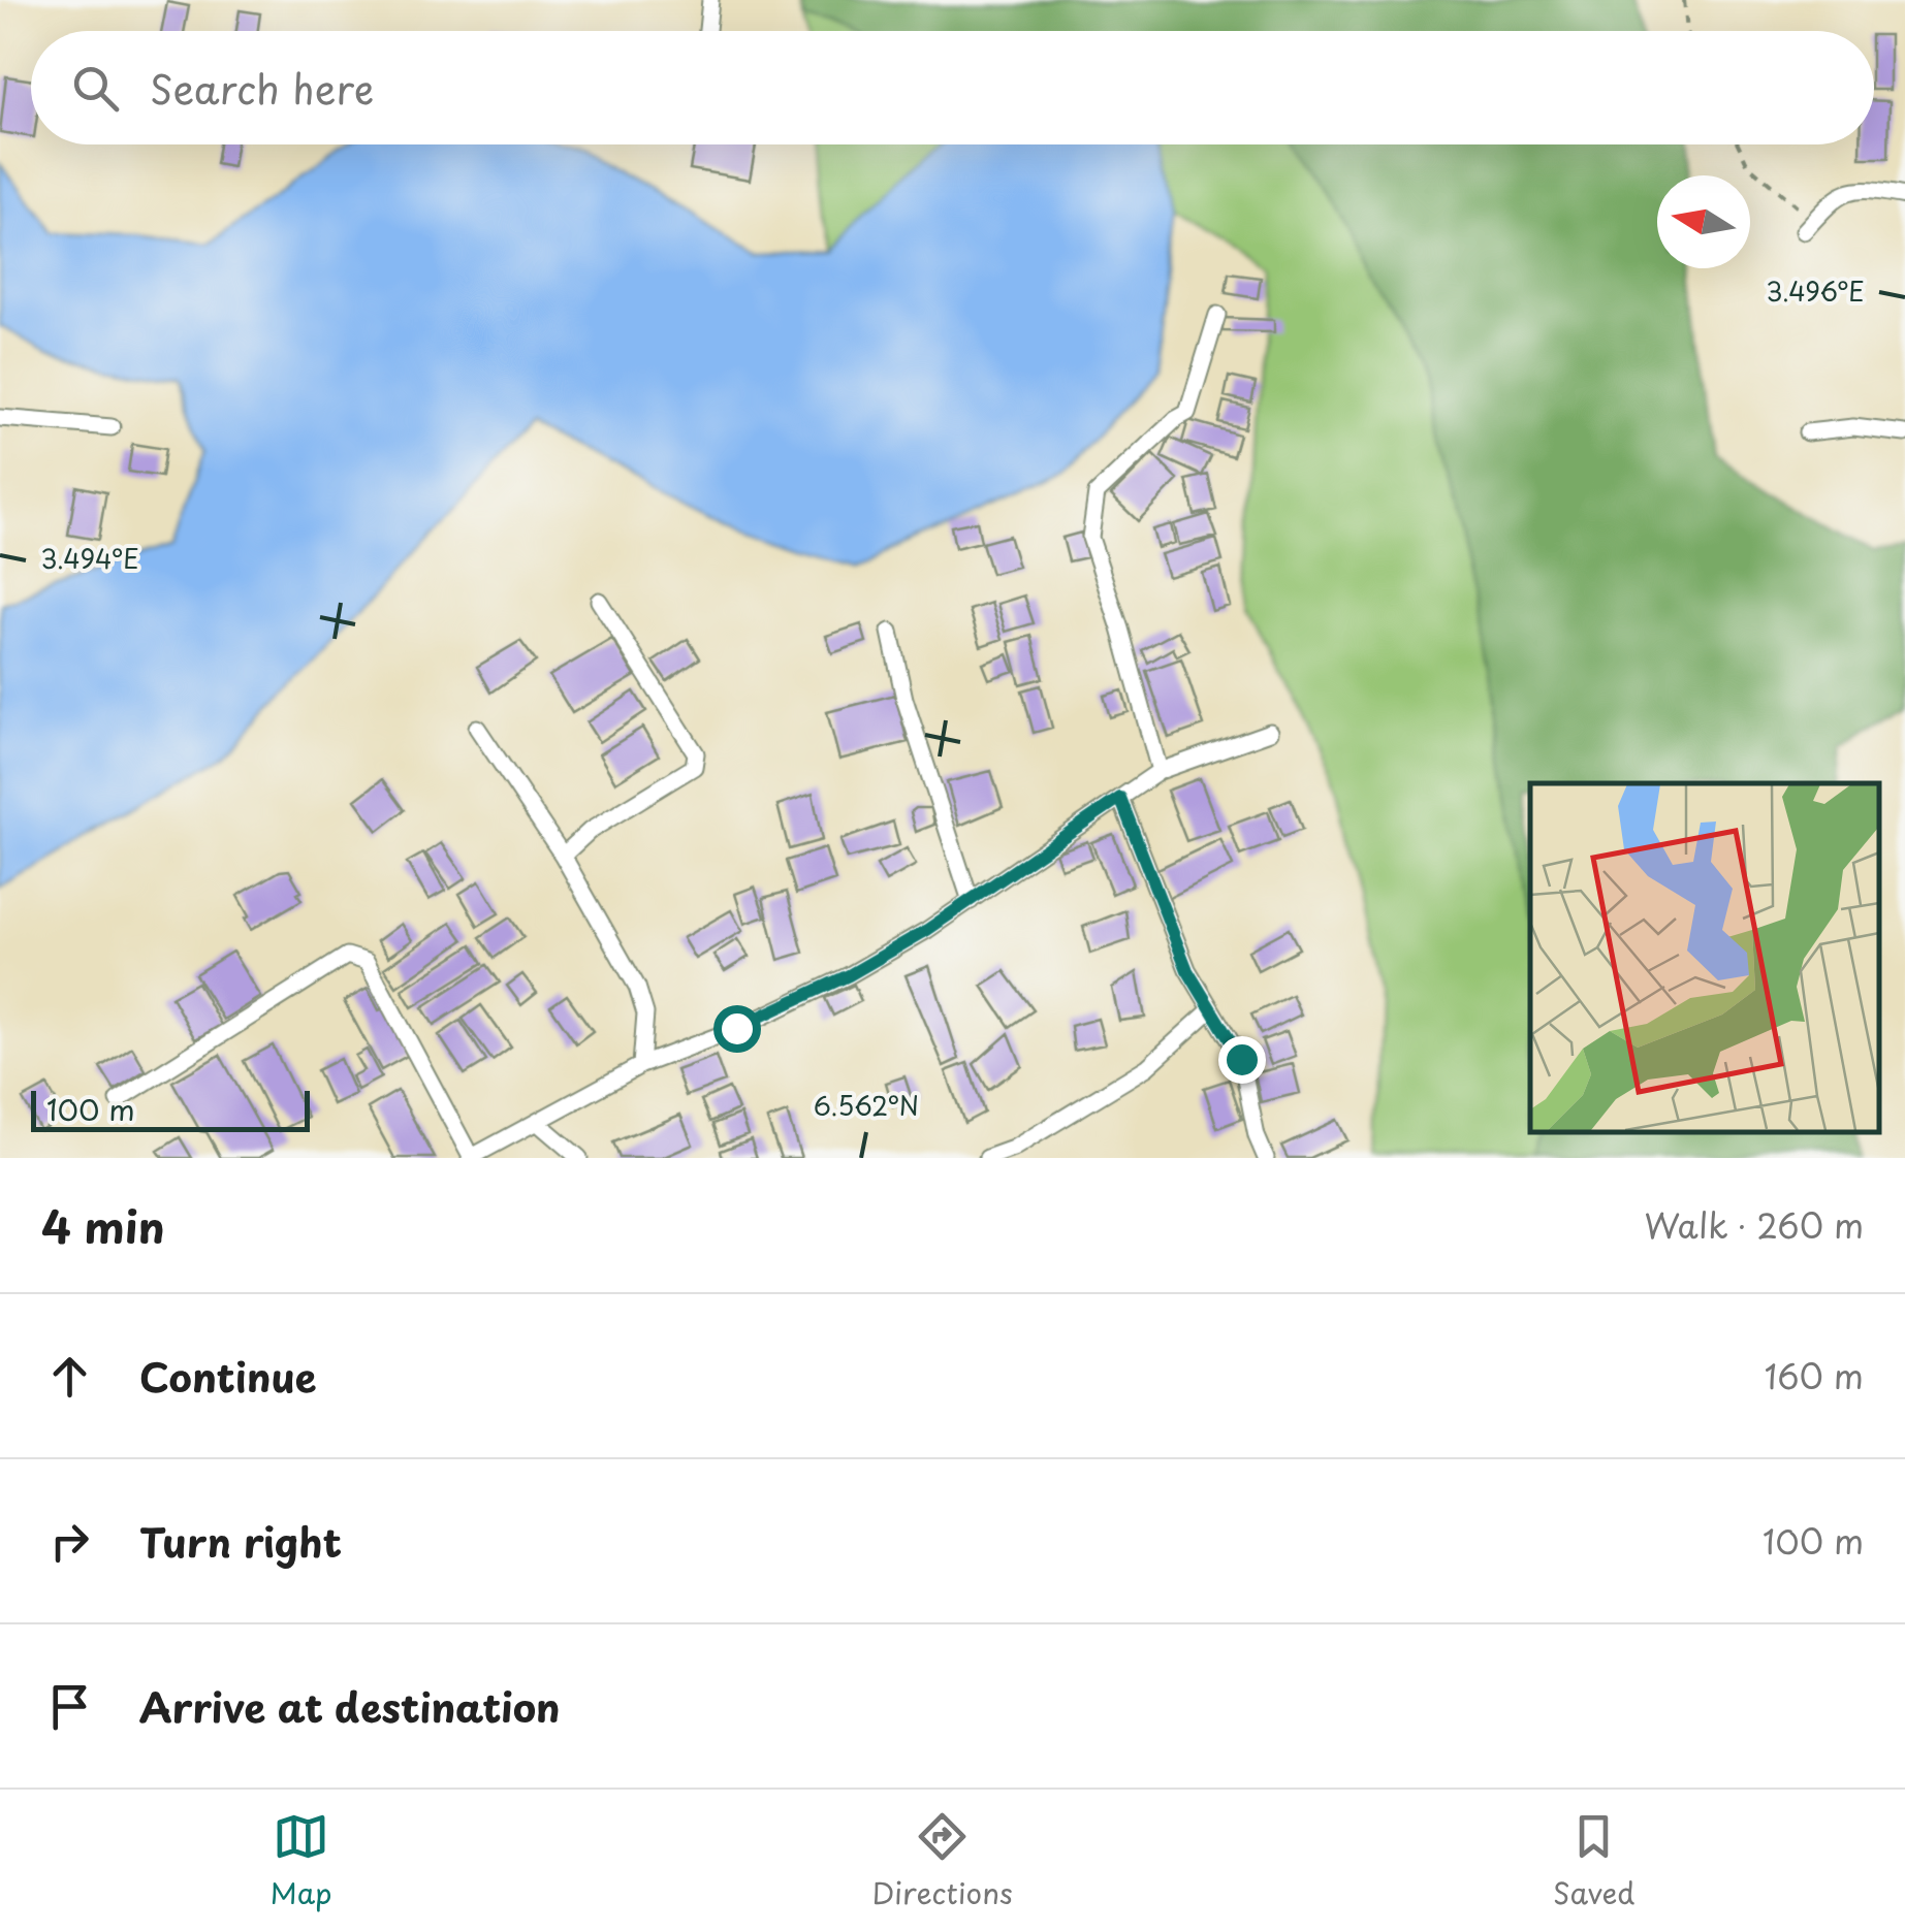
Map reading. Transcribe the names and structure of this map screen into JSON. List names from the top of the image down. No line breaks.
{"scale_bar":"100 m","north":"left","page":{"search":"Search here","scale":"100 m","heading":["4 min","Walk · 260 m"],"list":[["Continue","160 m"],["Turn right","100 m"],"Arrive at destination"],"nav":["Map","Directions","Saved"]},"coordinates":["3.496°E","3.494°E","6.562°N"]}
